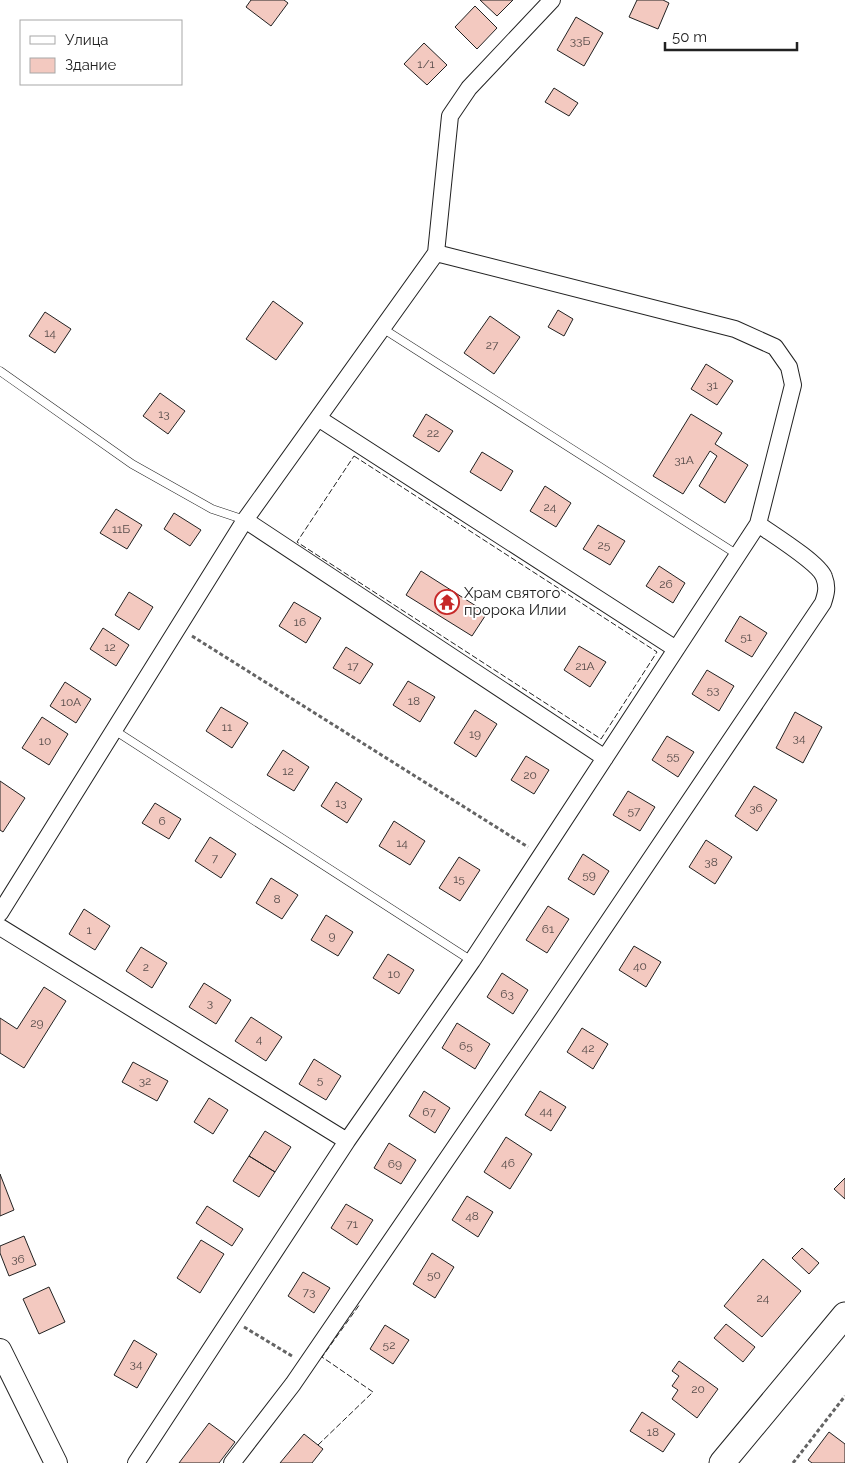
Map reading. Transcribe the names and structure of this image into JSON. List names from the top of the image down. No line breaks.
{"places":{"temple":["Храм святого пророка Илии"]},"house_numbers":["33Б","1/1","14","27","31","13","22","31А","24","11Б","25","26","16","51","12","17","21А","53","18","10А","11","19","34","10","55","12","20","13","36","57","6","14","7","38","59","15","8","61","1","9","40","2","10","63","3","29","4","65","42","5","32","44","67","46","69","48","71","36","50","73","24","52","34","20","18"],"legend":["Улица","Здание"],"scale_bar":"50 m"}
